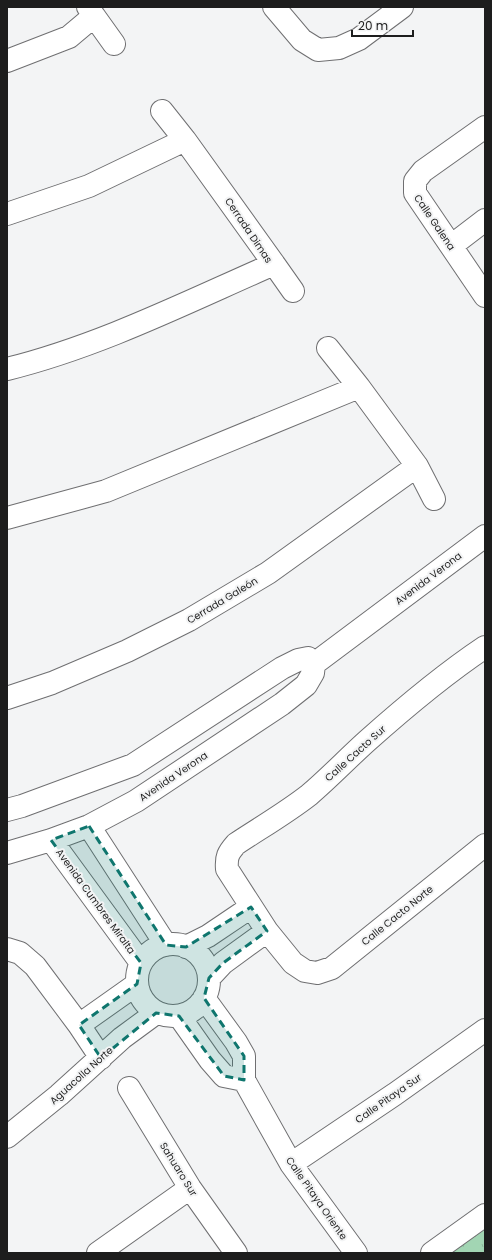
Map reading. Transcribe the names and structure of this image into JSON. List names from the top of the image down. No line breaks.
{"streets":{"street":["Calle Galena","Cerrada Dimas","Avenida Verona","Cerrada Galeón","Calle Cacto Sur","Avenida Cumbres Miralta","Calle Cacto Norte","Aguacolla Norte","Calle Pitaya Sur","Sahuaro Sur","Calle Pitaya Oriente"]},"crossings":[["Avenida Verona","Avenida Cumbres Miralta"],["Avenida Cumbres Miralta","Aguacolla Norte"],["Avenida Cumbres Miralta","Calle Pitaya Oriente"],["Aguacolla Norte","Calle Pitaya Oriente"],["Calle Pitaya Sur","Calle Pitaya Oriente"]],"scale_bar":"20 m"}
